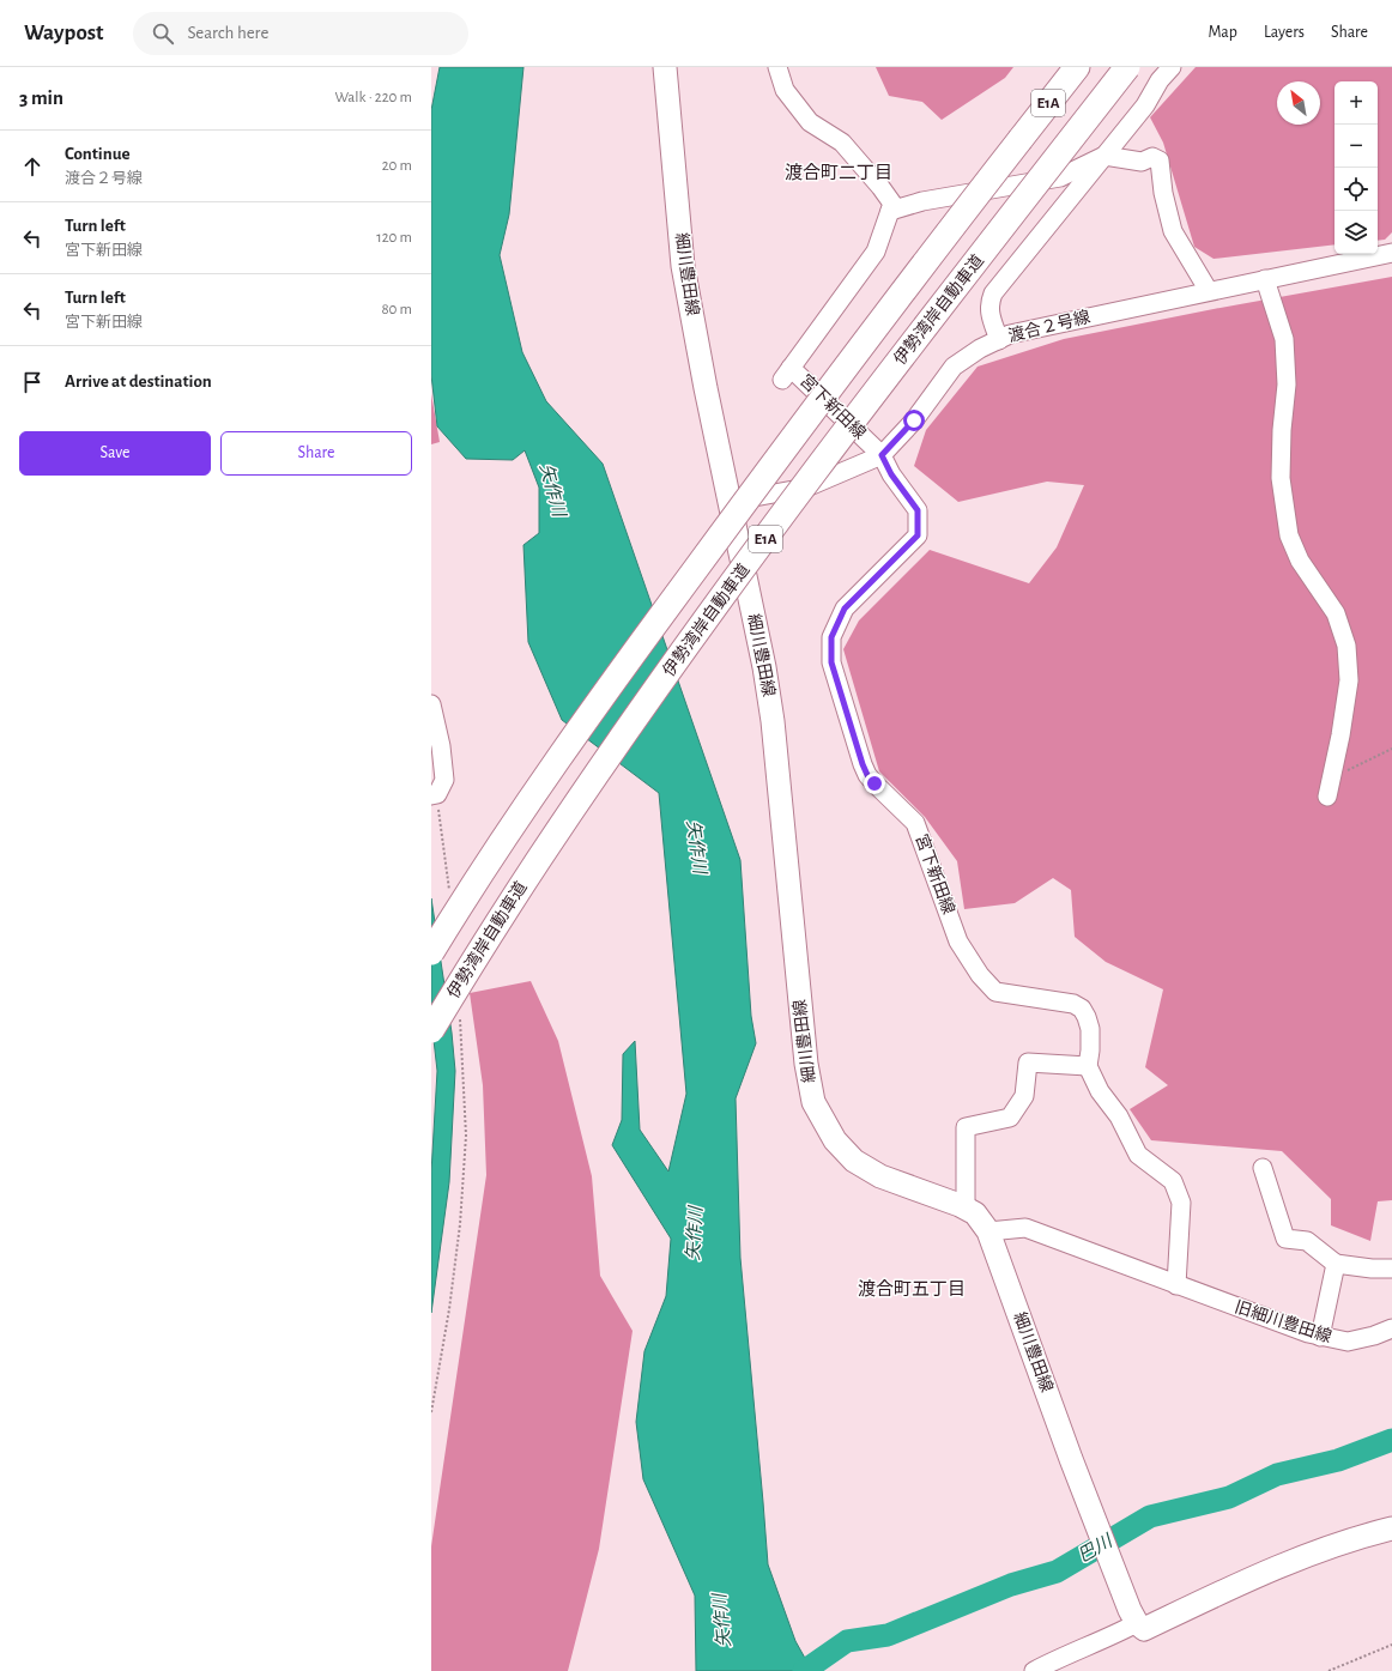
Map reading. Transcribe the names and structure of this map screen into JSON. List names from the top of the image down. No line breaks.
{"streets":{"highway":["E1A","伊勢湾岸自動車道"],"main road":["細川豊田線"],"street":["渡合２号線","宮下新田線","旧細川豊田線"]},"crossings":[["細川豊田線","渡合２号線"],["細川豊田線","旧細川豊田線"],["渡合２号線","宮下新田線"]],"districts":["渡合町二丁目","渡合町五丁目"],"water":["矢作川","巴川"],"north":"top left","page":{"header":"Waypost","search":"Search here","nav":["Map","Layers","Share"],"heading":["3 min","Walk · 220 m"],"map_buttons":["+","−"],"list":[["Continue","渡合２号線","20 m"],["Turn left","宮下新田線","120 m"],["Turn left","宮下新田線","80 m"],"Arrive at destination"],"buttons":["Save","Share"]}}
